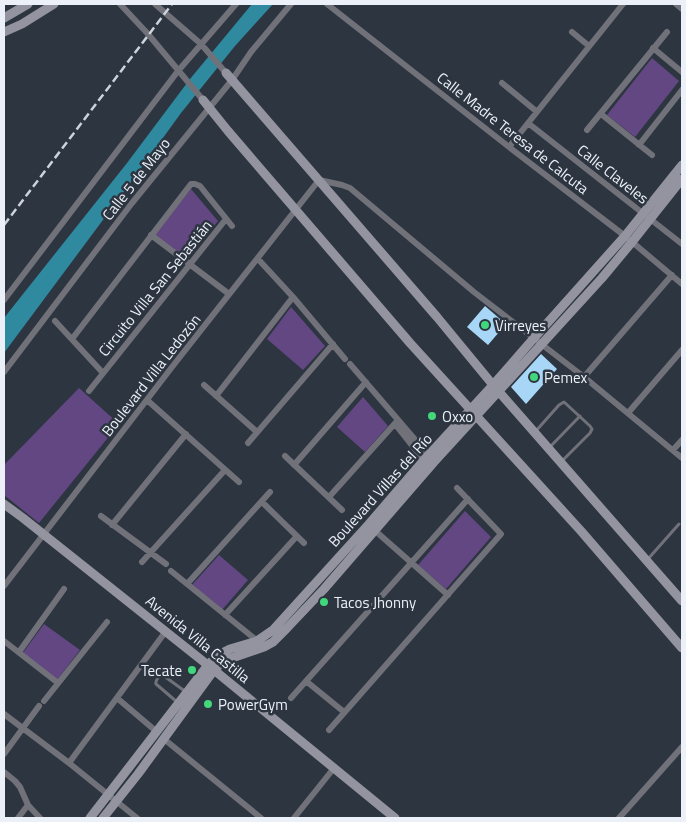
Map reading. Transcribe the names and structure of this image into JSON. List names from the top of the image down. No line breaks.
{"streets":{"street":["Calle Madre Teresa de Calcuta","Calle Claveles","Calle 5 de Mayo","Circuito Villa San Sebastián","Boulevard Villa Ledozón","Boulevard Villas del Río","Avenida Villa Castilla"]},"crossings":[["Calle Madre Teresa de Calcuta","Boulevard Villas del Río"],["Calle Claveles","Boulevard Villas del Río"],["Boulevard Villa Ledozón","Avenida Villa Castilla"],["Boulevard Villas del Río","Avenida Villa Castilla"]],"places":["Virreyes","Pemex","Oxxo","Tacos Jhonny","Tecate","PowerGym"]}
